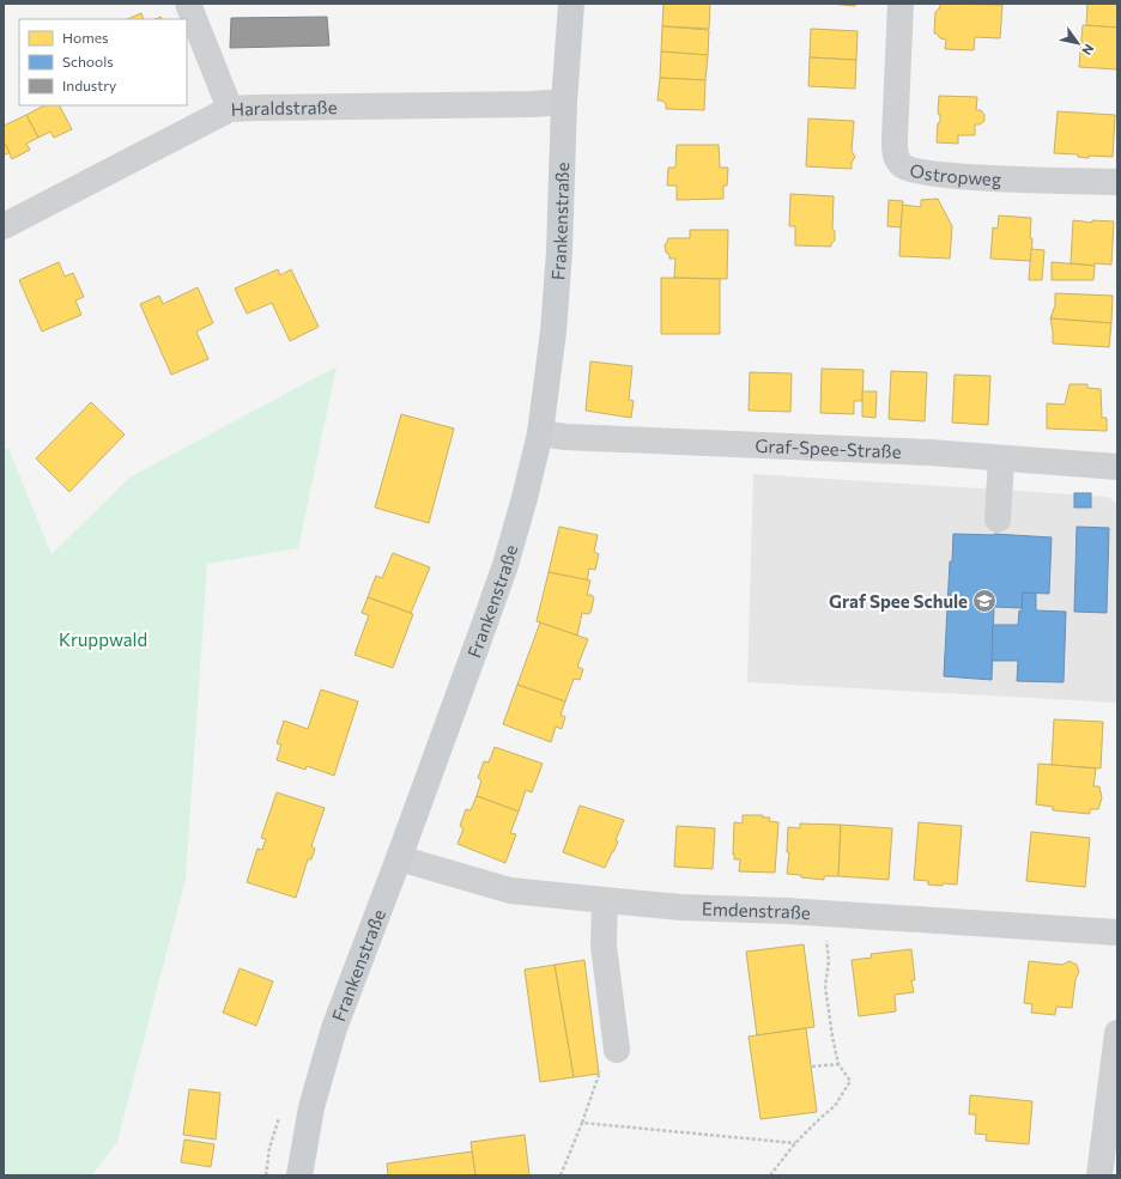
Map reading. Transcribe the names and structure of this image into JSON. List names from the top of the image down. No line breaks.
{"streets":{"main road":["Frankenstraße"],"street":["Haraldstraße","Ostropweg","Graf-Spee-Straße","Emdenstraße"]},"crossings":[["Haraldstraße","Frankenstraße"],["Frankenstraße","Graf-Spee-Straße"],["Frankenstraße","Emdenstraße"]],"parks":["Kruppwald"],"places":{"school or university":["Graf Spee Schule"]},"legend":["Homes","Schools","Industry"],"north":"bottom right"}
